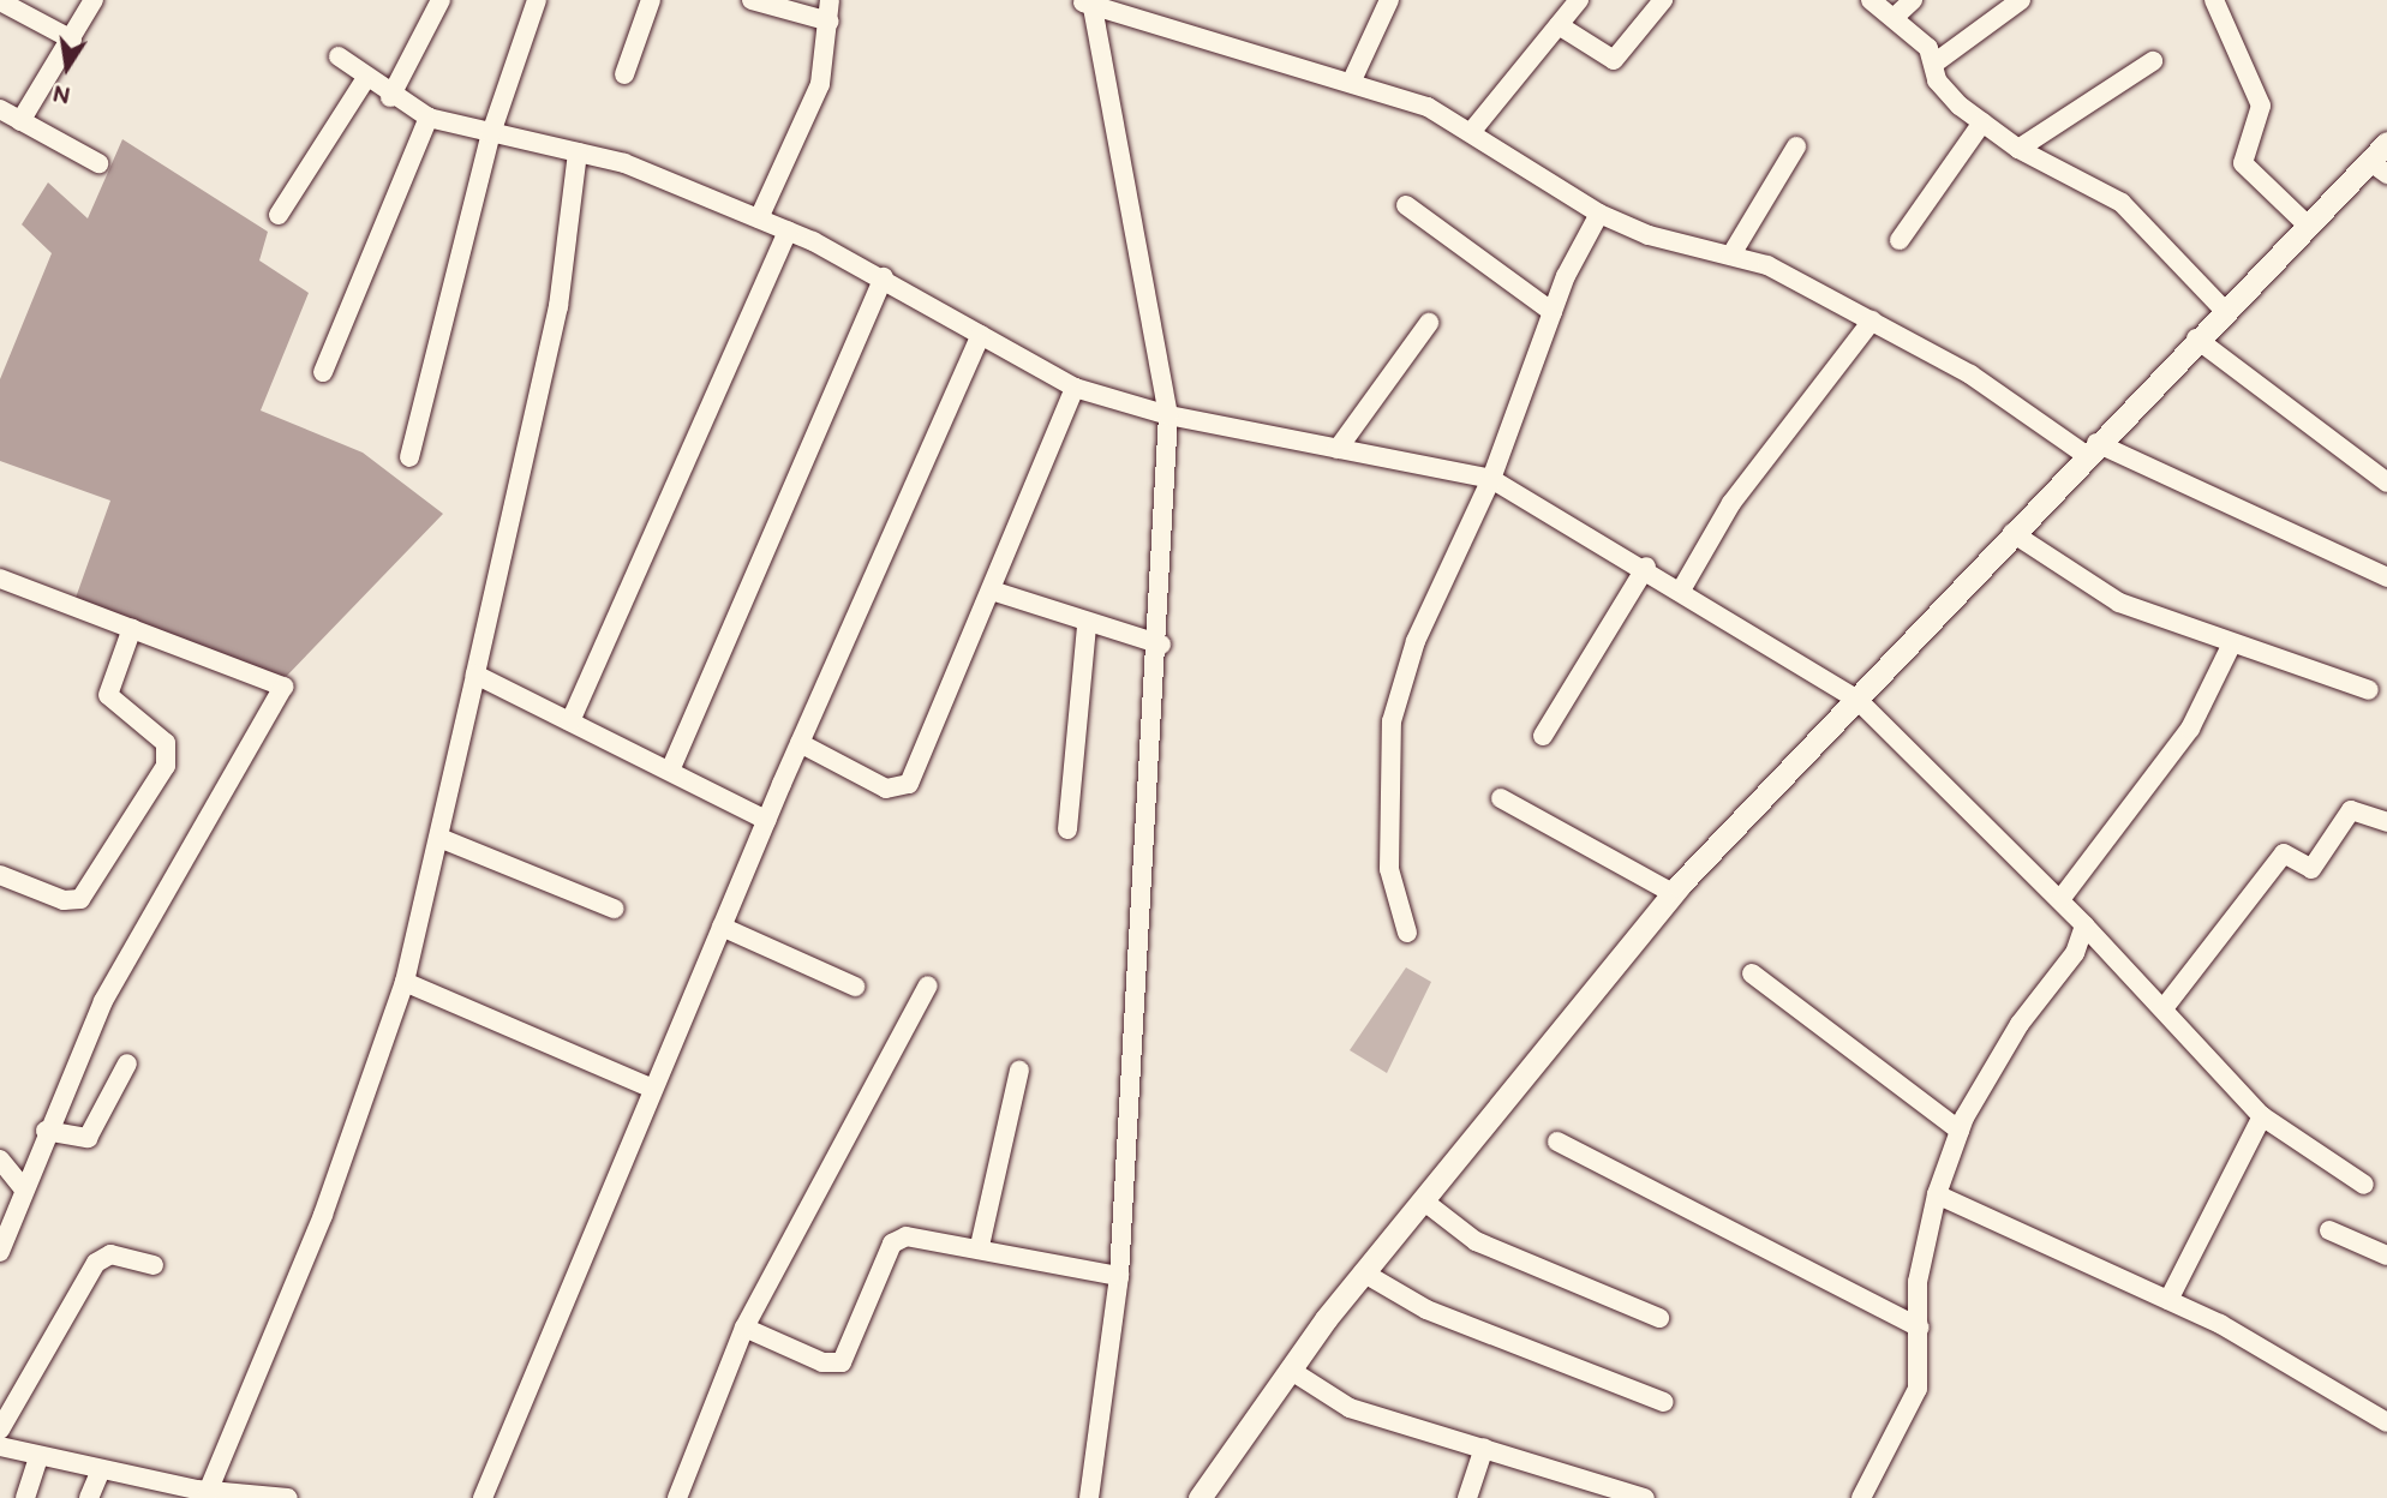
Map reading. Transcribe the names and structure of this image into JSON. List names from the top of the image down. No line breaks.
{"north":"bottom"}
